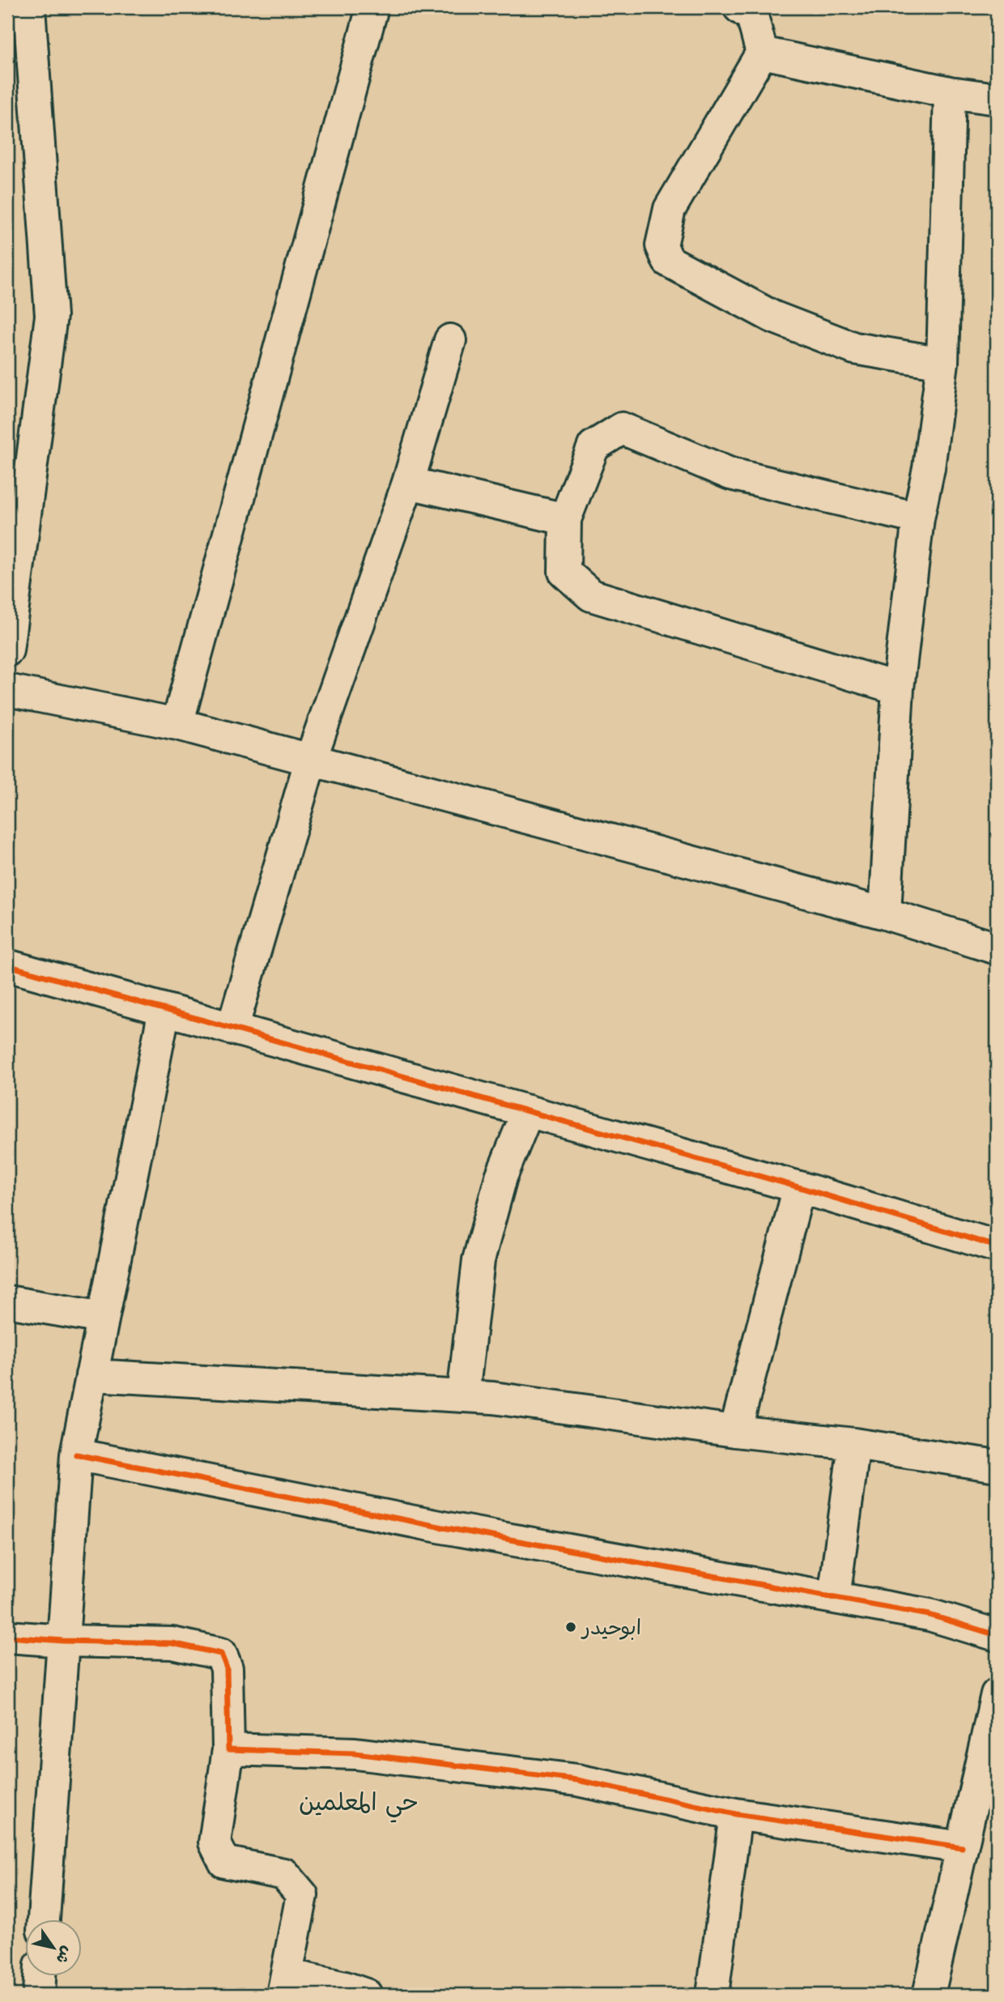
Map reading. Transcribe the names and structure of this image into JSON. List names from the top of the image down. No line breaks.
{"districts":["حي المعلمين"],"places":["ابوحيدر"],"north":"bottom right"}
